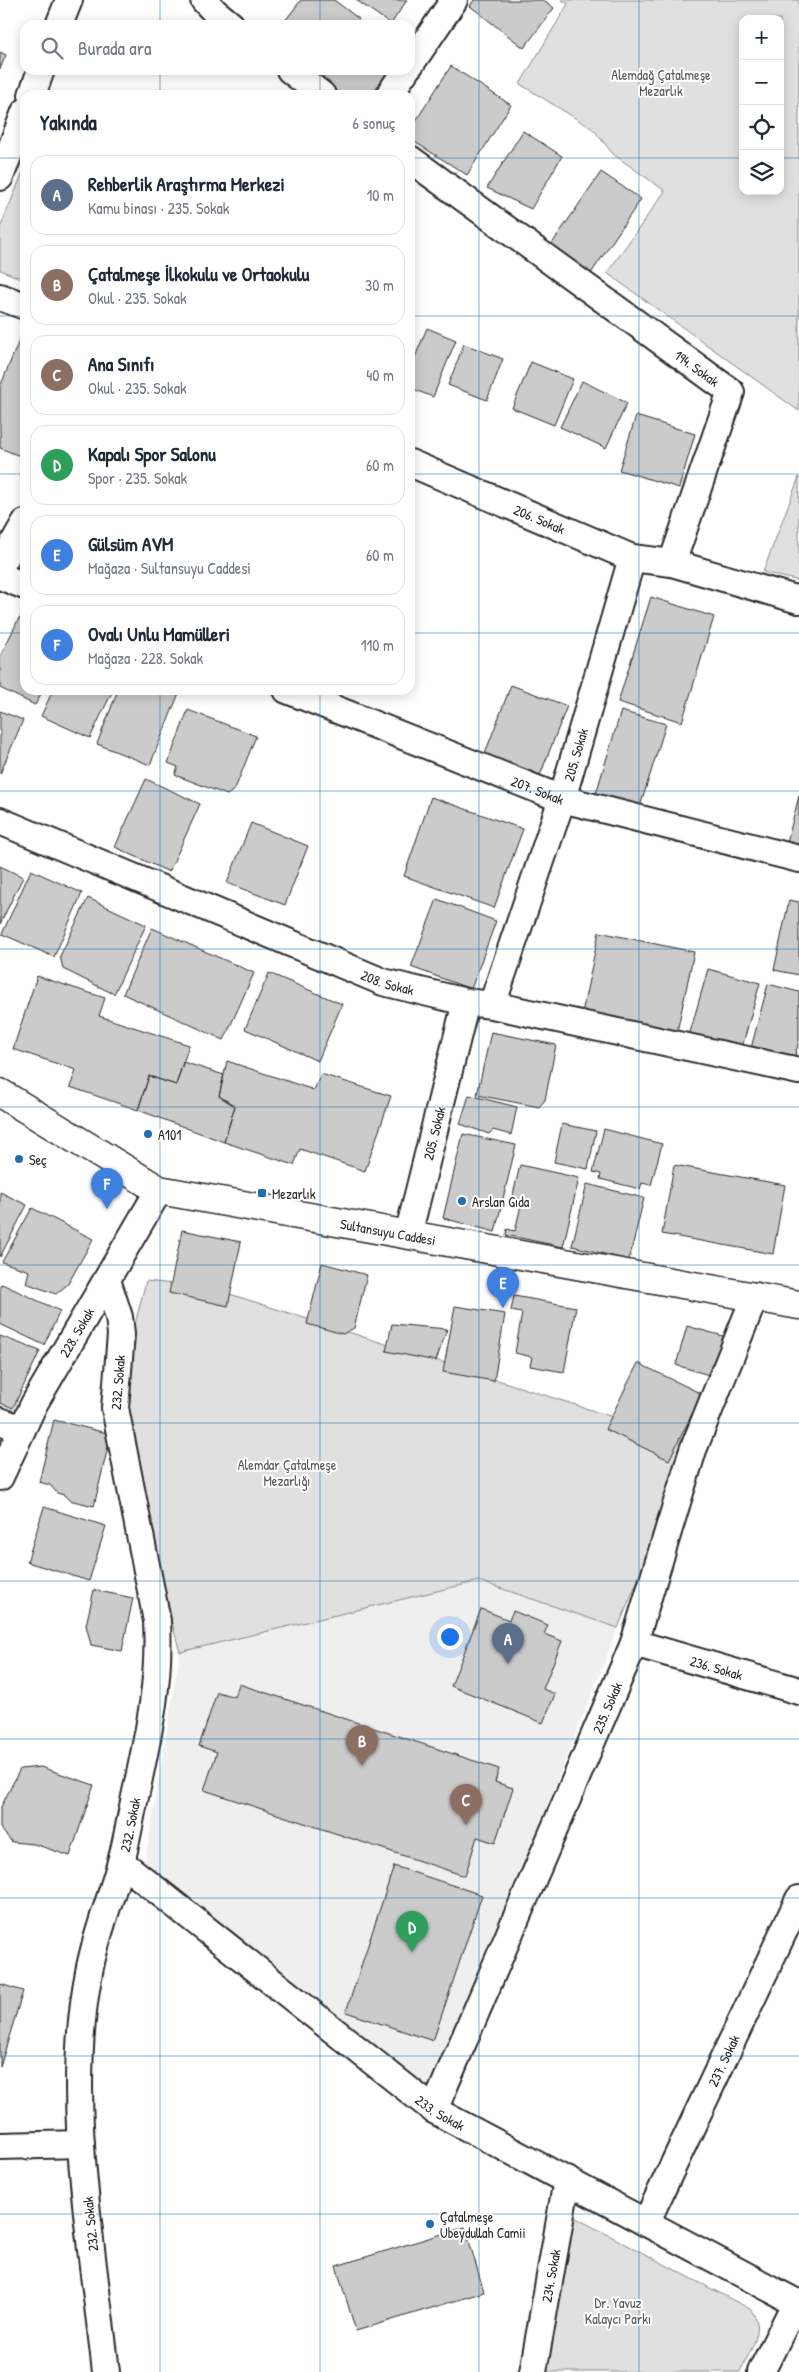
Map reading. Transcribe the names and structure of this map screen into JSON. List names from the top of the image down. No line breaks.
{"streets":{"street":["194. Sokak","206. Sokak","205. Sokak","207. Sokak","208. Sokak","Sultansuyu Caddesi","228. Sokak","232. Sokak","236. Sokak","235. Sokak","237. Sokak","233. Sokak","234. Sokak"]},"crossings":[["194. Sokak","206. Sokak"],["206. Sokak","205. Sokak"],["205. Sokak","207. Sokak"],["205. Sokak","208. Sokak"],["205. Sokak","Sultansuyu Caddesi"],["Sultansuyu Caddesi","228. Sokak"],["Sultansuyu Caddesi","235. Sokak"],["228. Sokak","232. Sokak"],["232. Sokak","233. Sokak"],["236. Sokak","235. Sokak"],["235. Sokak","233. Sokak"],["237. Sokak","233. Sokak"],["233. Sokak","234. Sokak"]],"parks":["Alemdağ Çatalmeşe Mezarlık","Alemdar Çatalmeşe Mezarlığı","Dr. Yavuz Kalaycı Parkı"],"places":{"other":["A101","Seç","Arslan Gıda","Çatalmeşe Ubeydullah Camii"],"transit":["Mezarlık"]},"page":{"map_buttons":["+","−"],"search":"Burada ara","heading":["Yakında","6 sonuç"],"list":[{"mark":"A","name":"Rehberlik Araştırma Merkezi","note":"Kamu binası · 235. Sokak","value":"10 m"},{"mark":"B","name":"Çatalmeşe İlkokulu ve Ortaokulu","note":"Okul · 235. Sokak","value":"30 m"},{"mark":"C","name":"Ana Sınıfı","note":"Okul · 235. Sokak","value":"40 m"},{"mark":"D","name":"Kapalı Spor Salonu","note":"Spor · 235. Sokak","value":"60 m"},{"mark":"E","name":"Gülsüm AVM","note":"Mağaza · Sultansuyu Caddesi","value":"60 m"},{"mark":"F","name":"Ovalı Unlu Mamülleri","note":"Mağaza · 228. Sokak","value":"110 m"}],"pins":["F","E","A","B","C","D"]}}
